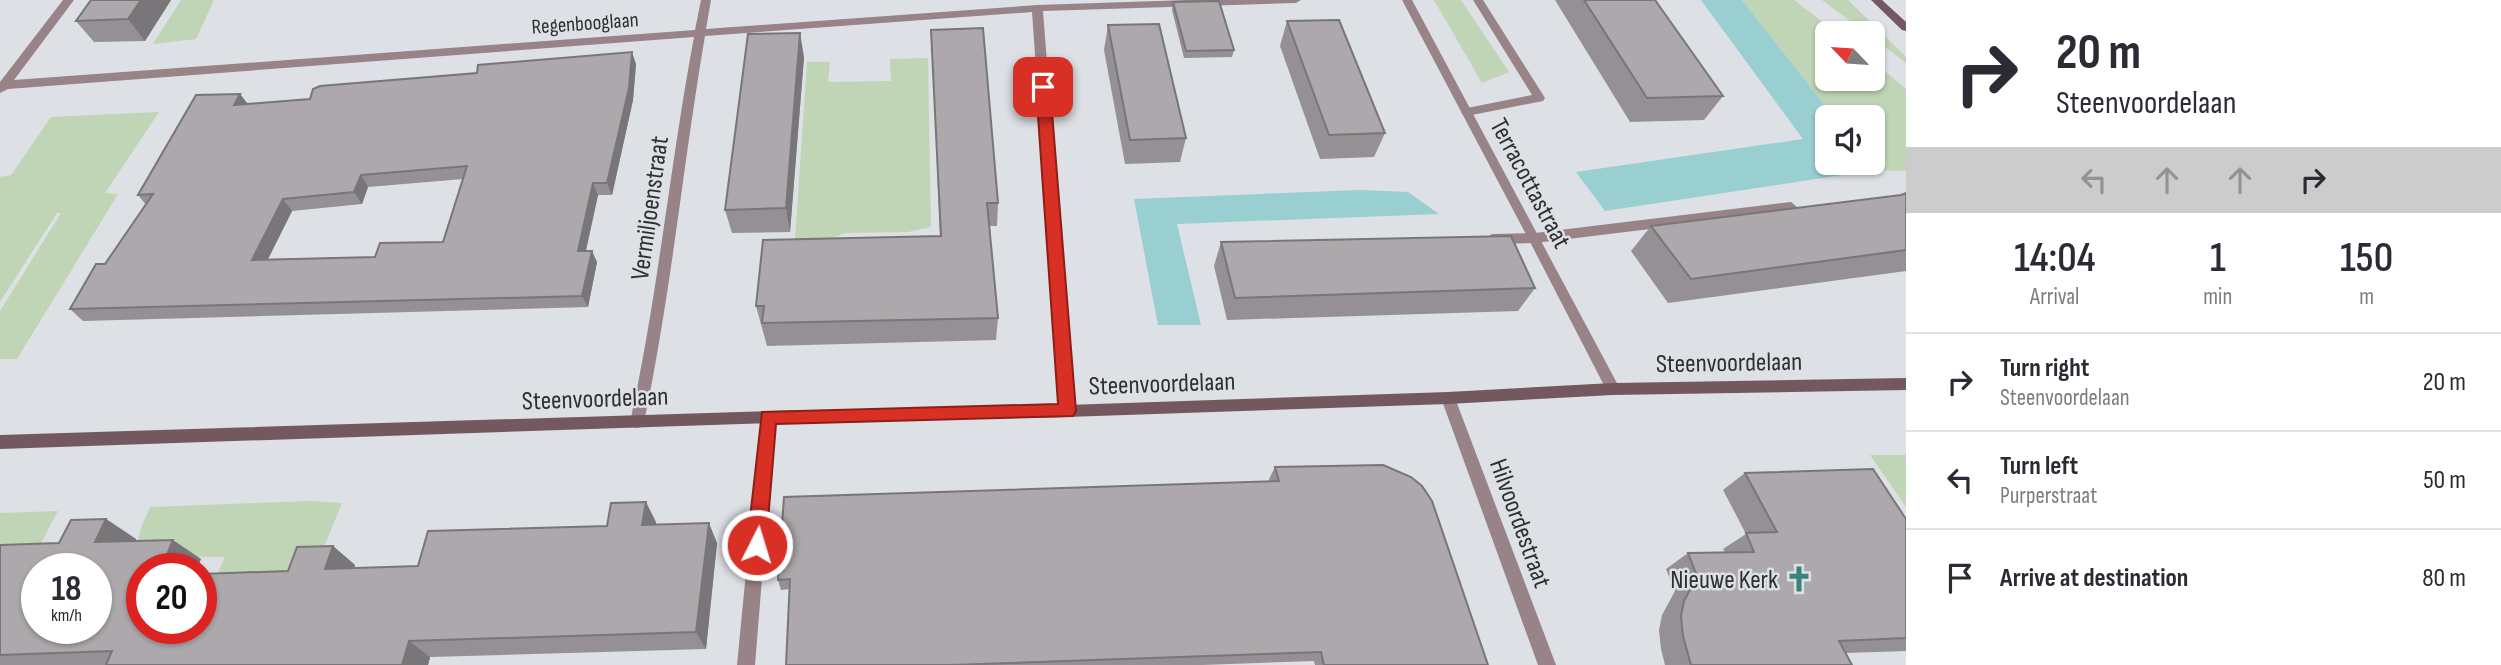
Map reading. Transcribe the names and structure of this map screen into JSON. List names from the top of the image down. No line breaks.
{"streets":{"street":["Regenbooglaan","Terracottastraat","Vermiljoenstraat","Steenvoordelaan","Hilvoordestraat"]},"crossings":[["Regenbooglaan","Vermiljoenstraat"],["Terracottastraat","Steenvoordelaan"],["Vermiljoenstraat","Steenvoordelaan"],["Steenvoordelaan","Hilvoordestraat"]],"places":{"church":["Nieuwe Kerk"]},"north":"top left","page":{"turn":["20 m","Steenvoordelaan"],"eta":["14:04","Arrival","1","min","150","m"],"list":[{"name":"Turn right","note":"Steenvoordelaan","value":"20 m"},{"name":"Turn left","note":"Purperstraat","value":"50 m"},{"name":"Arrive at destination","value":"80 m"}],"speed":"18 km/h","limit":"20"}}
